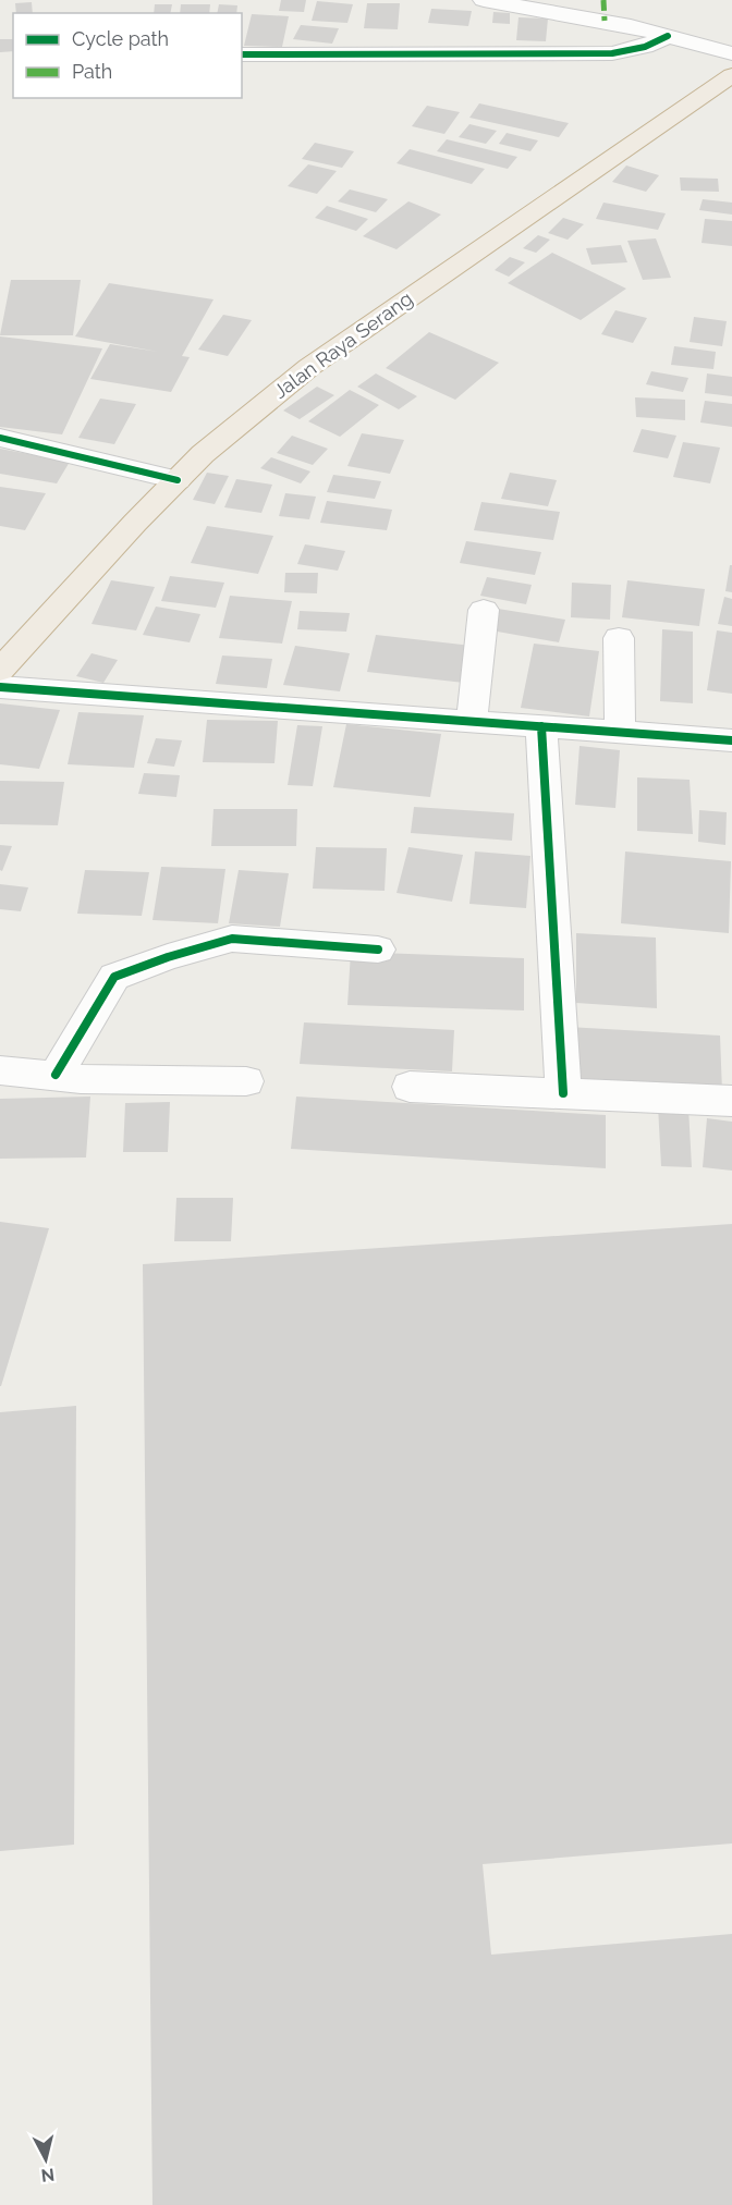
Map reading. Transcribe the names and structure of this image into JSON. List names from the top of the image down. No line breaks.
{"streets":{"highway":["Jalan Raya Serang"]},"legend":["Cycle path","Path"],"north":"bottom"}
